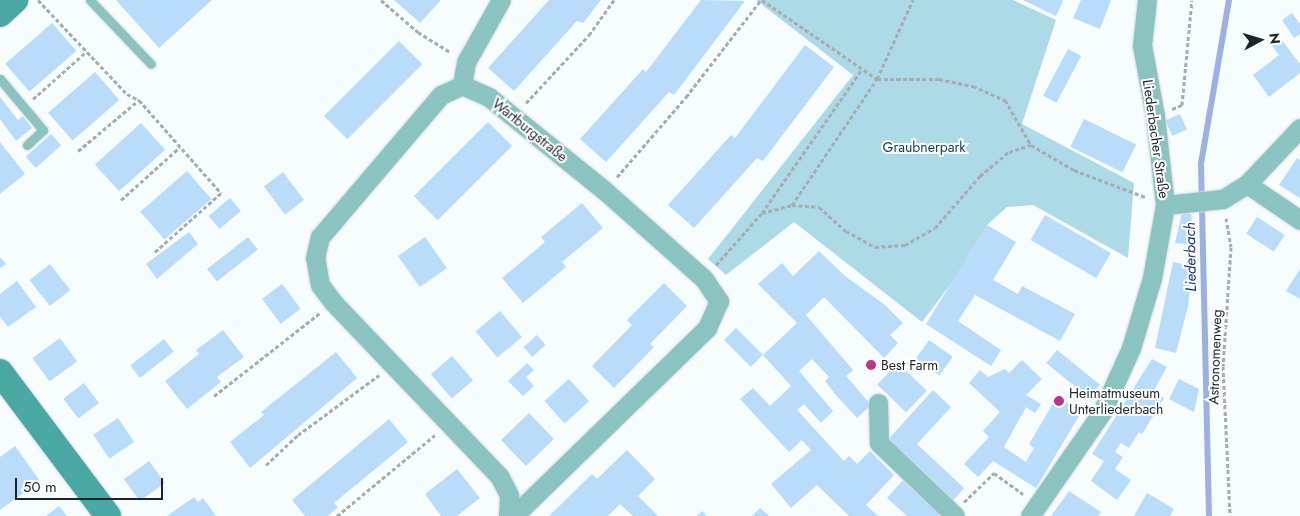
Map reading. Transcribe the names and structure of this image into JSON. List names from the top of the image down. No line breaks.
{"streets":{"street":["Wartburgstraße","Liederbacher Straße"],"path":["Astronomenweg"]},"water":["Liederbach"],"parks":["Graubnerpark"],"places":["Best Farm","Heimatmuseum Unterliederbach"],"scale_bar":"50 m","north":"right"}
